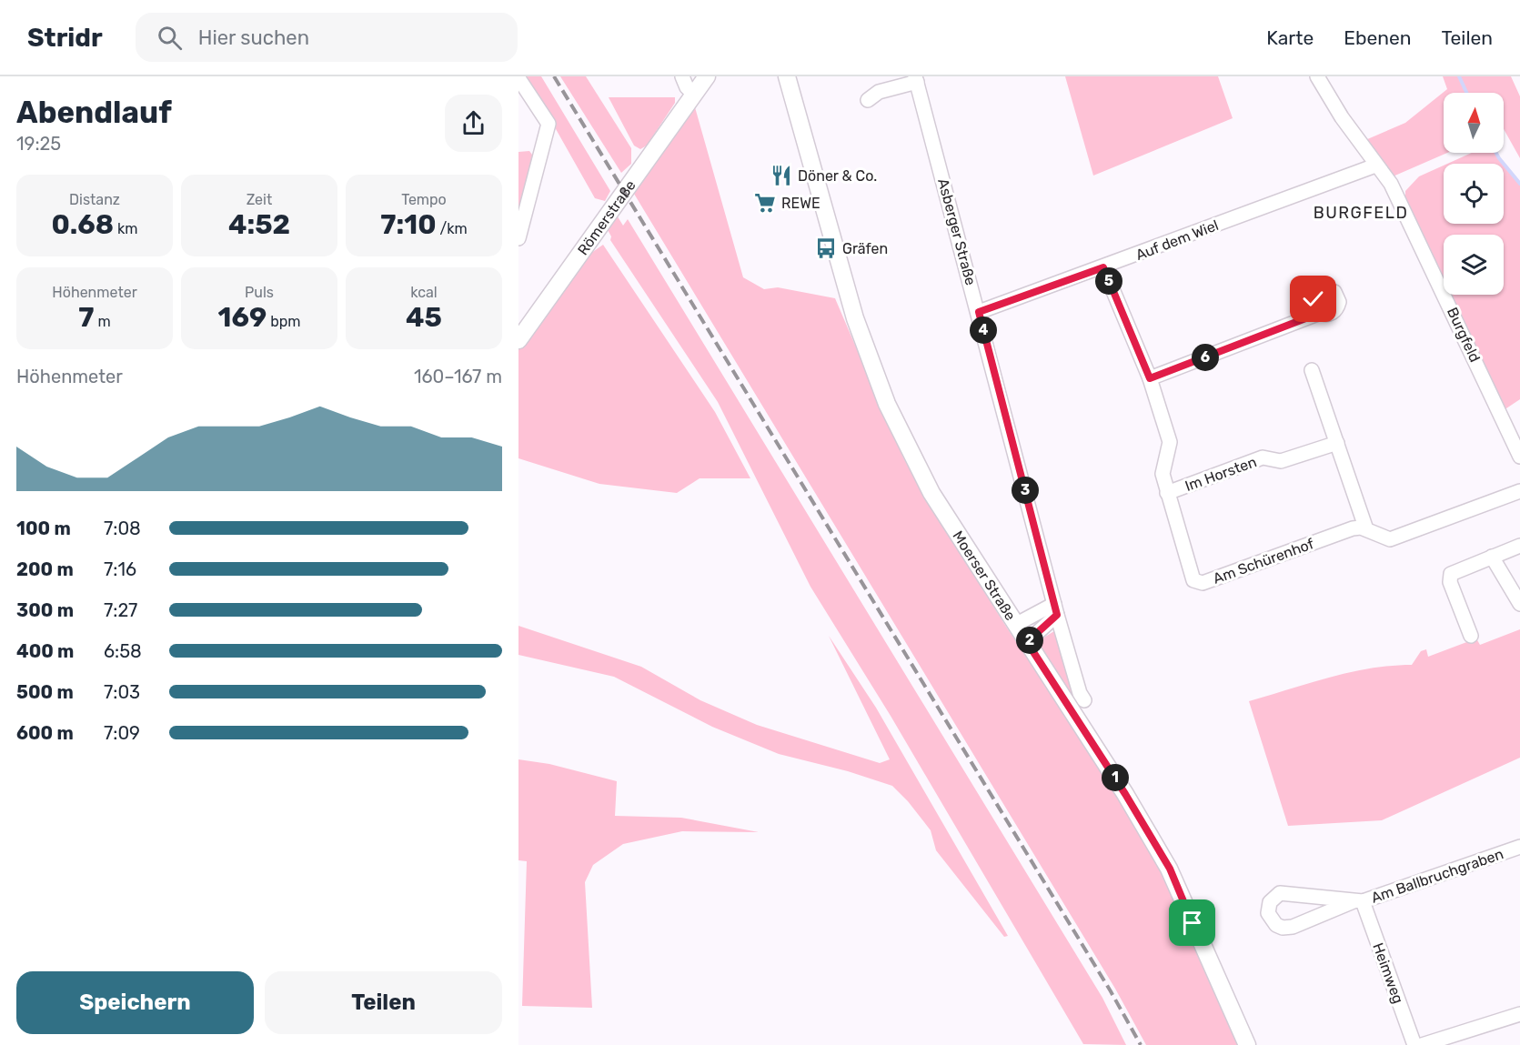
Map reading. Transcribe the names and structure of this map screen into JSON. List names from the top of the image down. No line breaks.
{"streets":{"street":["Römerstraße","Asberger Straße","Auf dem Wiel","Burgfeld","Im Horsten","Am Schürenhof","Moerser Straße","Am Ballbruchgraben","Heimweg"]},"crossings":[["Asberger Straße","Auf dem Wiel"],["Auf dem Wiel","Burgfeld"],["Auf dem Wiel","Am Schürenhof"],["Im Horsten","Am Schürenhof"],["Am Ballbruchgraben","Heimweg"]],"districts":["BURGFELD"],"places":{"restaurant":["Döner & Co."],"supermarket":["REWE"],"bus stop":["Gräfen"]},"north":"top","page":{"header":"Stridr","search":"Hier suchen","nav":["Karte","Ebenen","Teilen"],"heading":["Abendlauf","19:25"],"stats":[["Distanz","0.68 km"],["Zeit","4:52"],["Tempo","7:10 /km"],["Höhenmeter","7 m"],["Puls","169 bpm"],["kcal","45"]],"pins":["5","4","6","3","2","1"],"chart":["Höhenmeter","160–167 m"],"list":[{"name":"100 m","note":"7:08"},{"name":"200 m","note":"7:16"},{"name":"300 m","note":"7:27"},{"name":"400 m","note":"6:58"},{"name":"500 m","note":"7:03"},{"name":"600 m","note":"7:09"}],"buttons":["Speichern","Teilen"]}}
